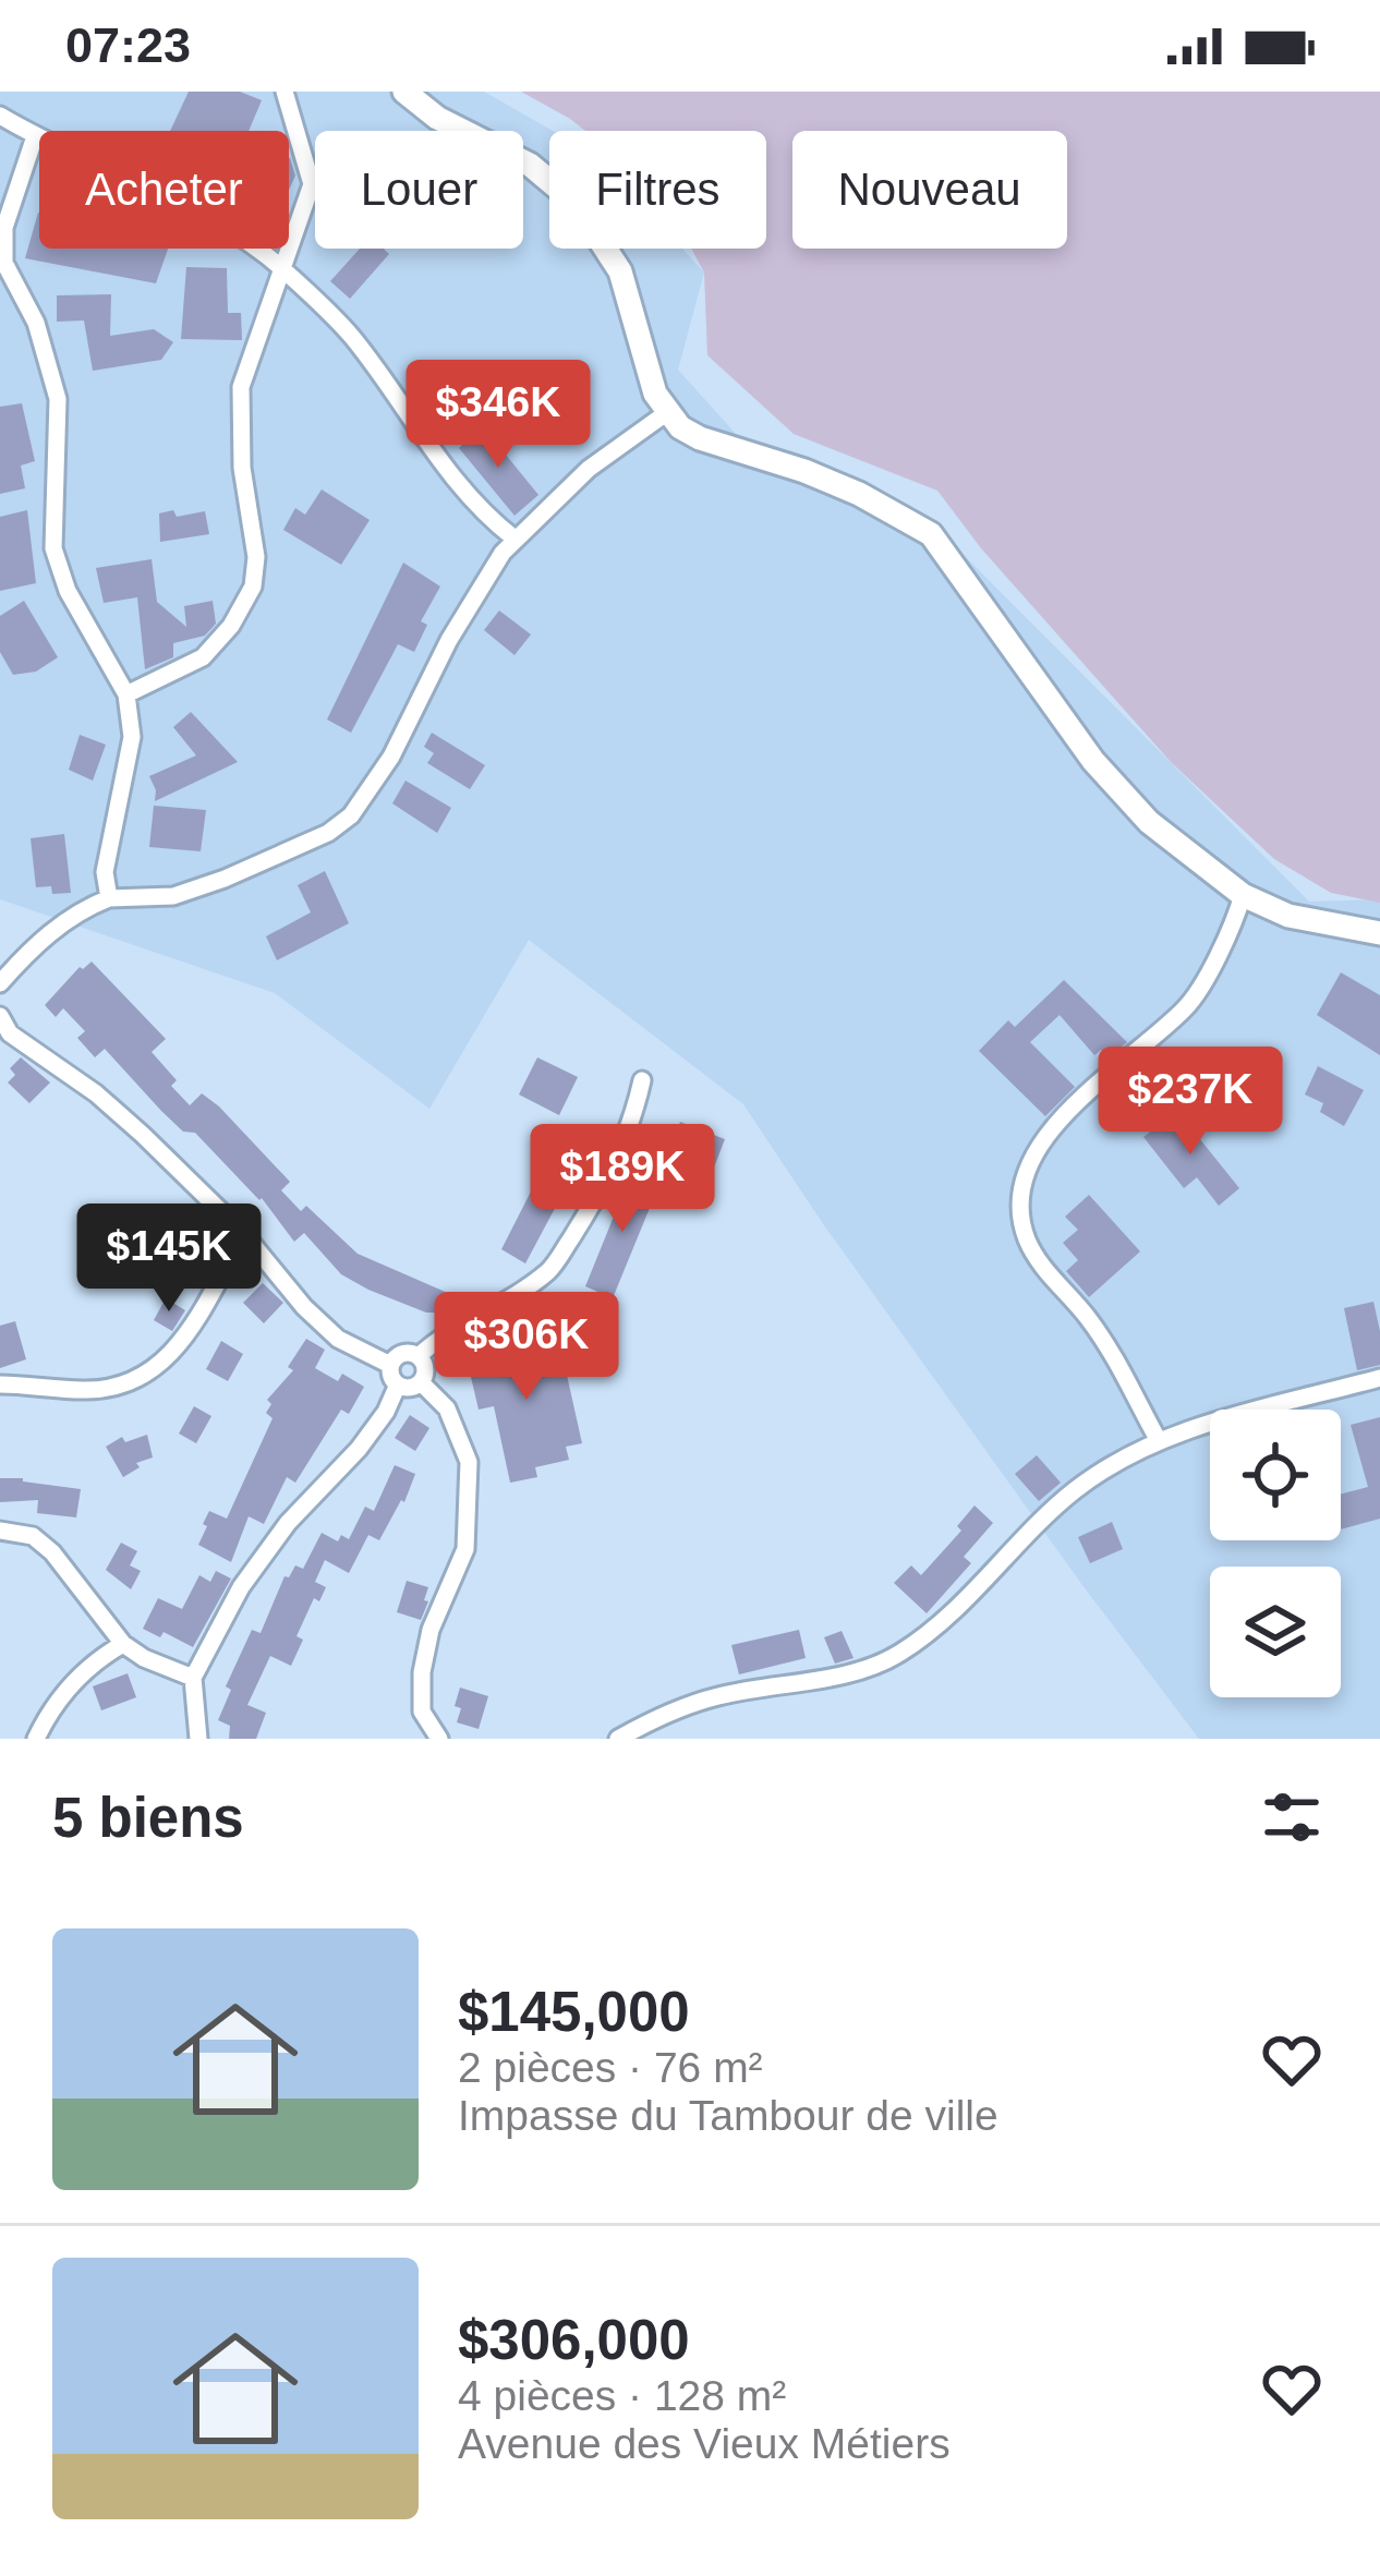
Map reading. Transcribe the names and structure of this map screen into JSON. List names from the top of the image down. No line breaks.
{"page":{"status":"07:23","chip":["Acheter","Louer","Filtres","Nouveau"],"price":["$346K","$237K","$189K","$145K","$306K"],"heading":"5 biens","list":[{"name":"$145,000","note":"2 pièces · 76 m² · Impasse du Tambour de ville"},{"name":"$306,000","note":"4 pièces · 128 m² · Avenue des Vieux Métiers"}]}}
